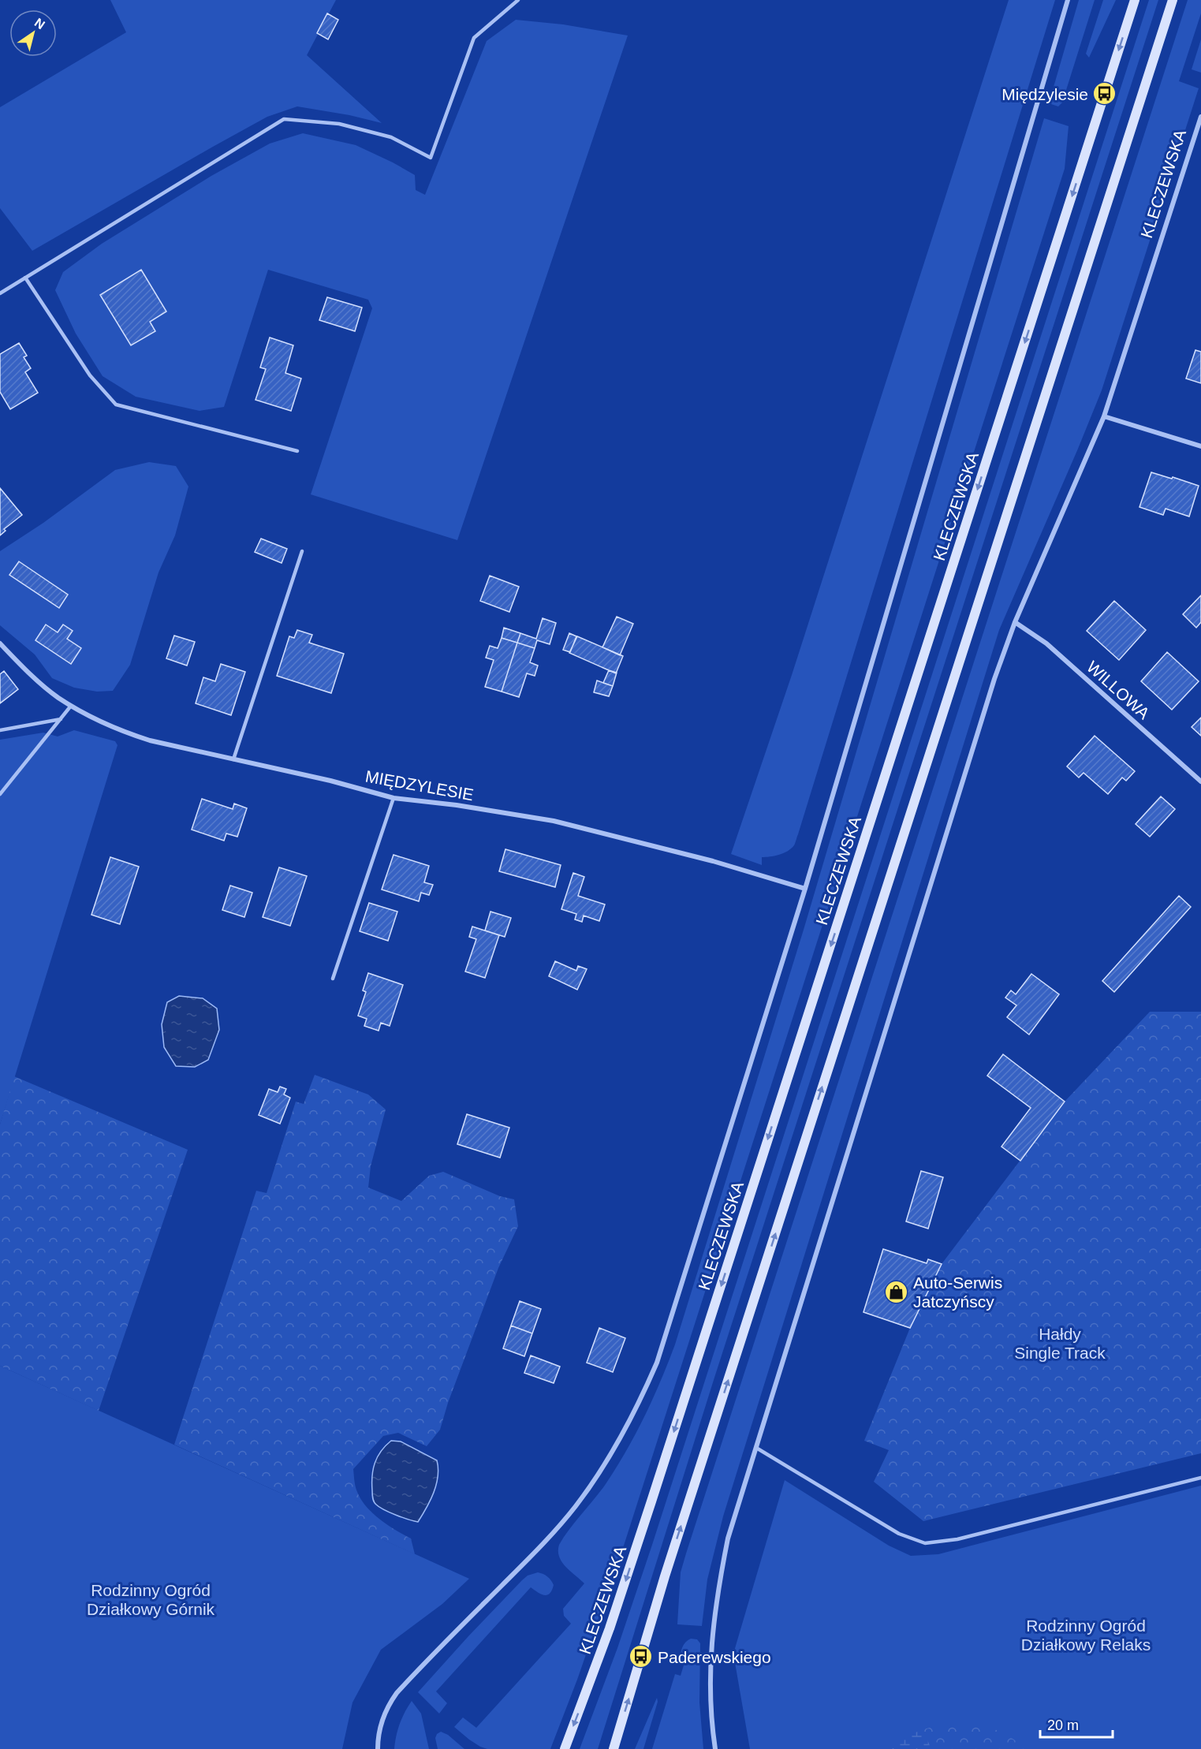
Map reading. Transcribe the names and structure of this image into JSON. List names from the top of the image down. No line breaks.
{"streets":{"main road":["KLECZEWSKA"],"street":["WILLOWA","MIĘDZYLESIE"]},"crossings":[["KLECZEWSKA","WILLOWA"],["KLECZEWSKA","MIĘDZYLESIE"]],"parks":["Hałdy Single Track","Rodzinny Ogród Działkowy Górnik","Rodzinny Ogród Działkowy Relaks"],"places":{"bus stop":["Międzylesie","Paderewskiego"],"shop":["Auto-Serwis Jatczyńscy"]},"scale_bar":"20 m","north":"top right"}
